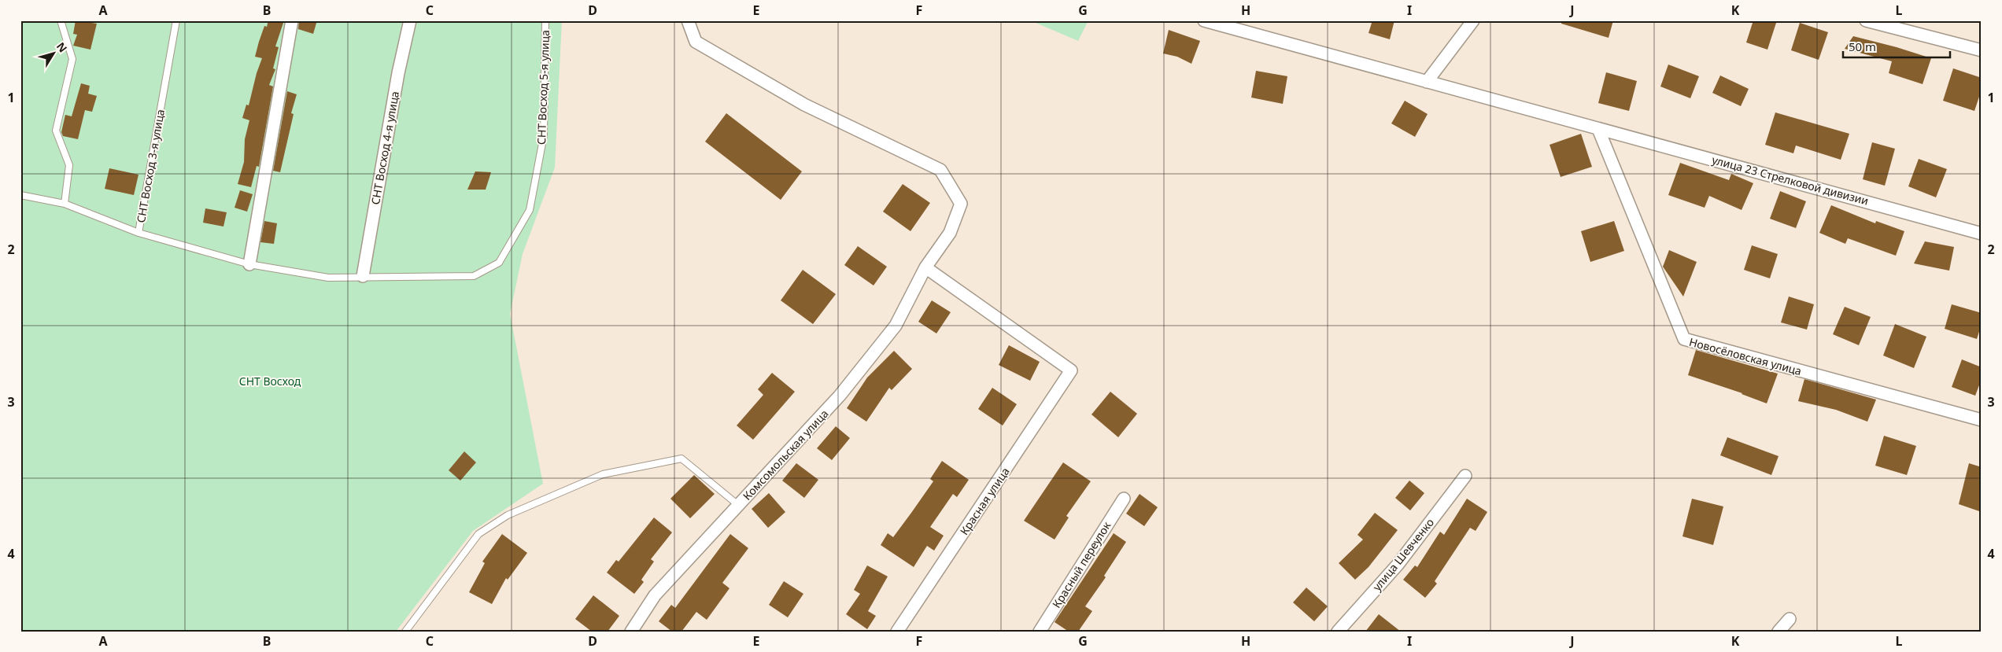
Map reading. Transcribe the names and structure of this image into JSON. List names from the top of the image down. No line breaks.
{"streets":{"street":["СНТ Восход 4-я улица","улица 23 Стрелковой дивизии","Новосёловская улица","Комсомольская улица","Красная улица","улица Шевченко","Красный переулок"],"lane":["СНТ Восход 5-я улица","СНТ Восход 3-я улица"]},"crossings":[["СНТ Восход 5-я улица","СНТ Восход 4-я улица"],["улица 23 Стрелковой дивизии","Новосёловская улица"],["Комсомольская улица","Красная улица"]],"parks":["СНТ Восход"],"scale_bar":"50 m","north":"top right","grid":{"columns":["A","B","C","D","E","F","G","H","I","J","K","L"],"rows":["1","2","3","4"]}}
